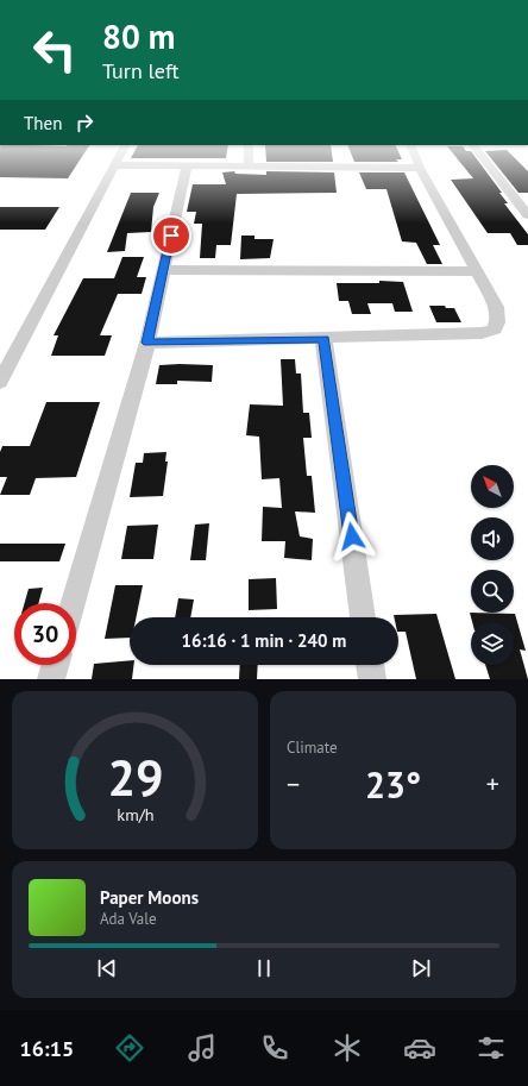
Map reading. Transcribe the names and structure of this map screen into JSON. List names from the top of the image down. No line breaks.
{"north":"top left","page":{"turn":["80 m","Turn left"],"then":"Then","limit":"30","trip":"16:16 · 1 min · 240 m","tile":"Climate","heat":["−","23°","+"],"song":["Paper Moons","Ada Vale"],"tabs":"16:15","gauge":["29","km/h"]}}
